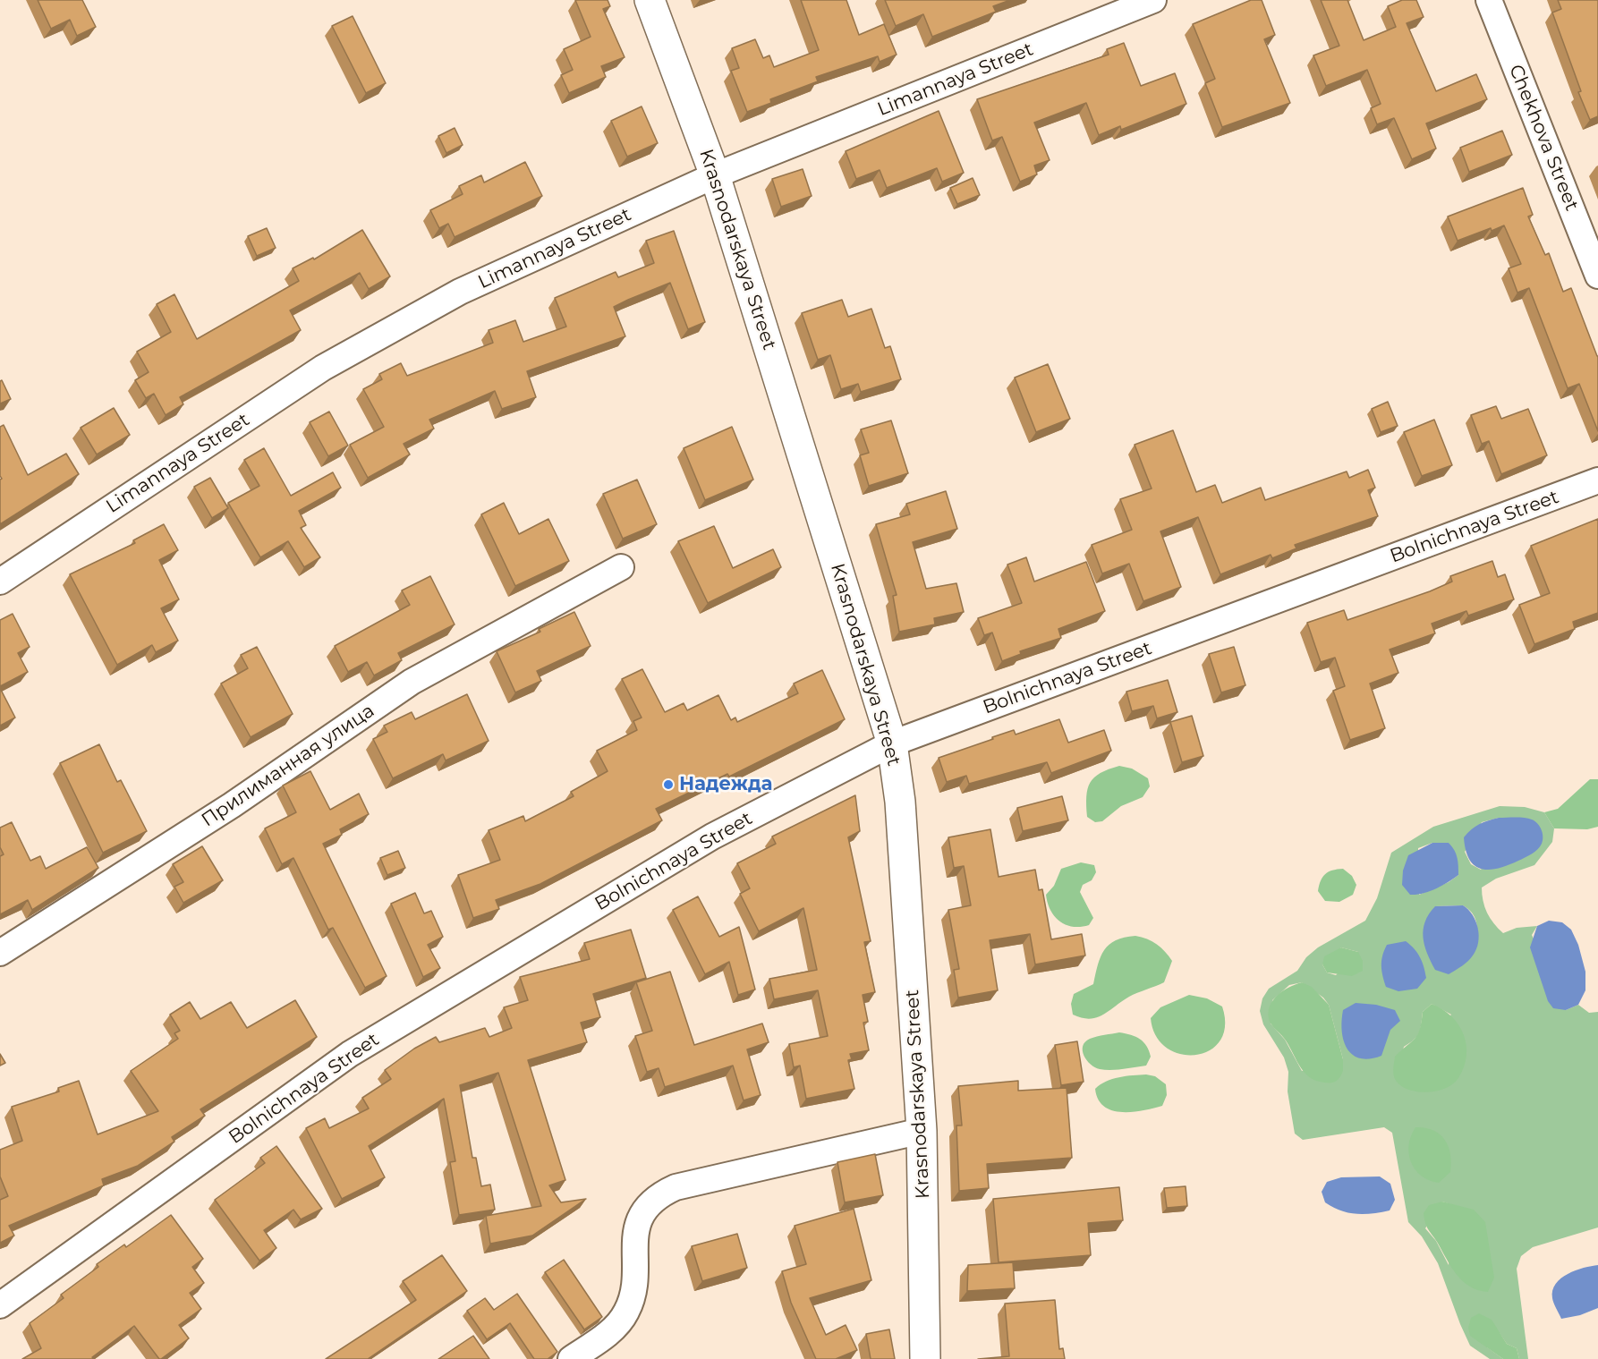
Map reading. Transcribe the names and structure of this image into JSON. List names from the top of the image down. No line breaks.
{"streets":{"street":["Limannaya Street","Chekhova Street","Krasnodarskaya Street","Bolnichnaya Street","Прилиманная улица"]},"crossings":[["Limannaya Street","Krasnodarskaya Street"],["Krasnodarskaya Street","Bolnichnaya Street"]],"places":["Надежда"]}
